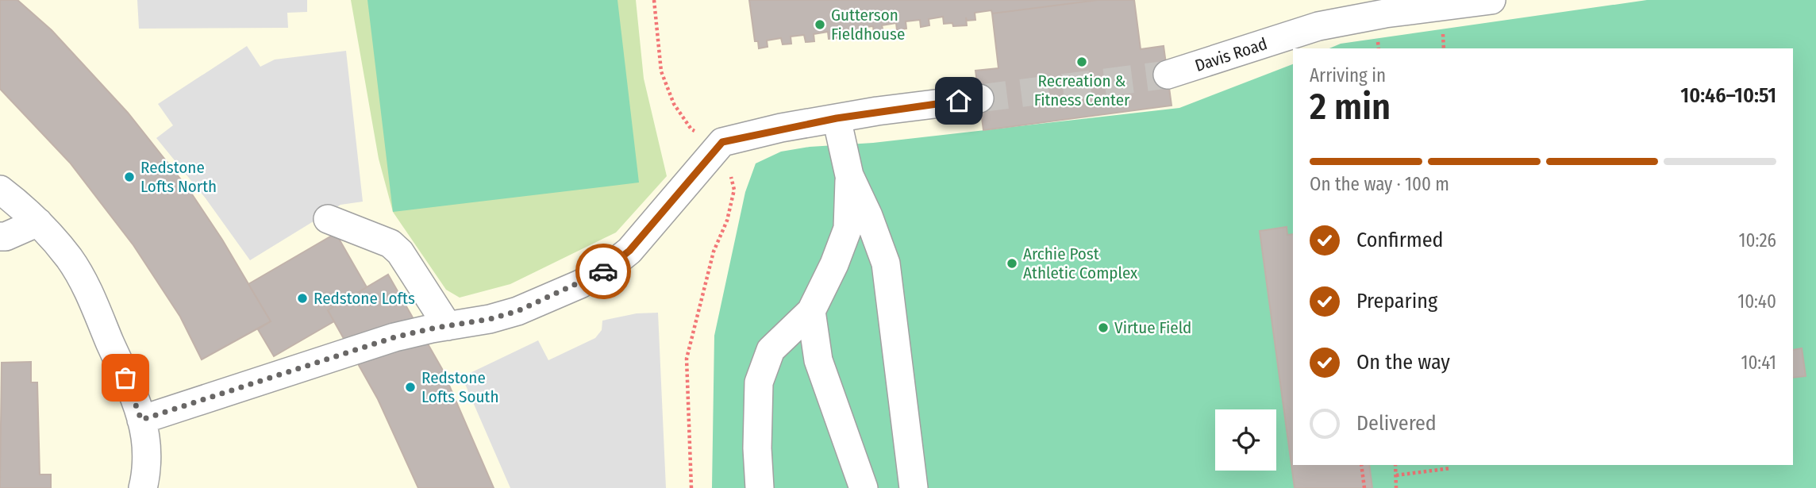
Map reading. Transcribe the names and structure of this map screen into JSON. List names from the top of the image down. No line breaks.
{"streets":{"street":["Davis Road"]},"places":["Gutterson Fieldhouse","Recreation & Fitness Center","Redstone Lofts North","Archie Post Athletic Complex","Redstone Lofts","Virtue Field","Redstone Lofts South"],"page":{"heading":["2 min","Arriving in","10:46–10:51"],"bar":"On the way · 100 m","list":[["Confirmed","10:26"],["Preparing","10:40"],["On the way","10:41"],"Delivered"]}}
